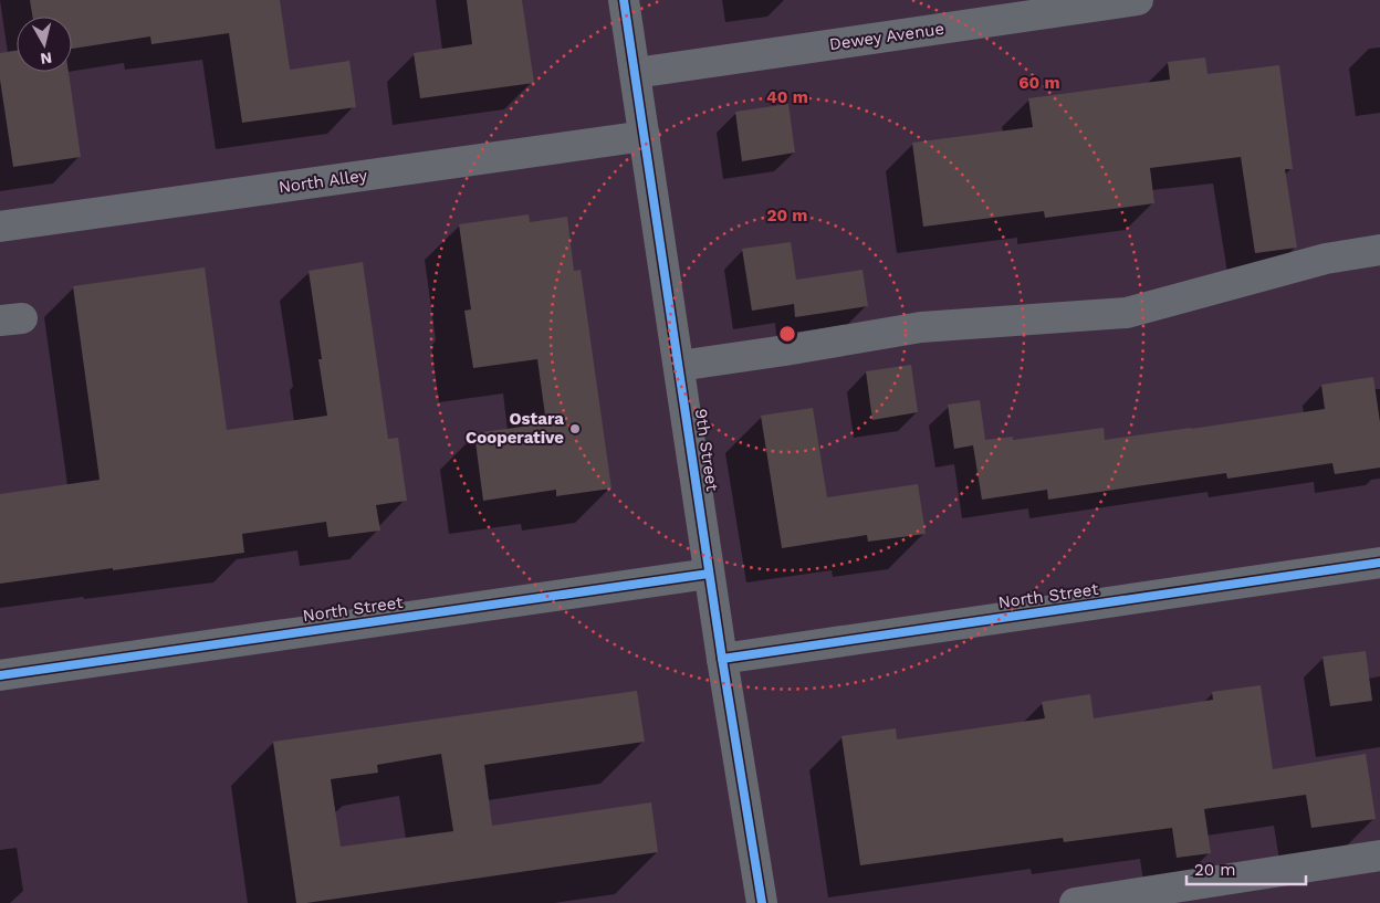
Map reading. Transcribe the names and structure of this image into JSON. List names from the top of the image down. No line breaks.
{"streets":{"street":["Dewey Avenue","North Alley","9th Street","North Street"]},"crossings":[["Dewey Avenue","9th Street"],["North Alley","9th Street"],["9th Street","North Street"]],"places":["Ostara Cooperative"],"scale_bar":"20 m","north":"bottom","rings":["60 m","40 m","20 m"]}
